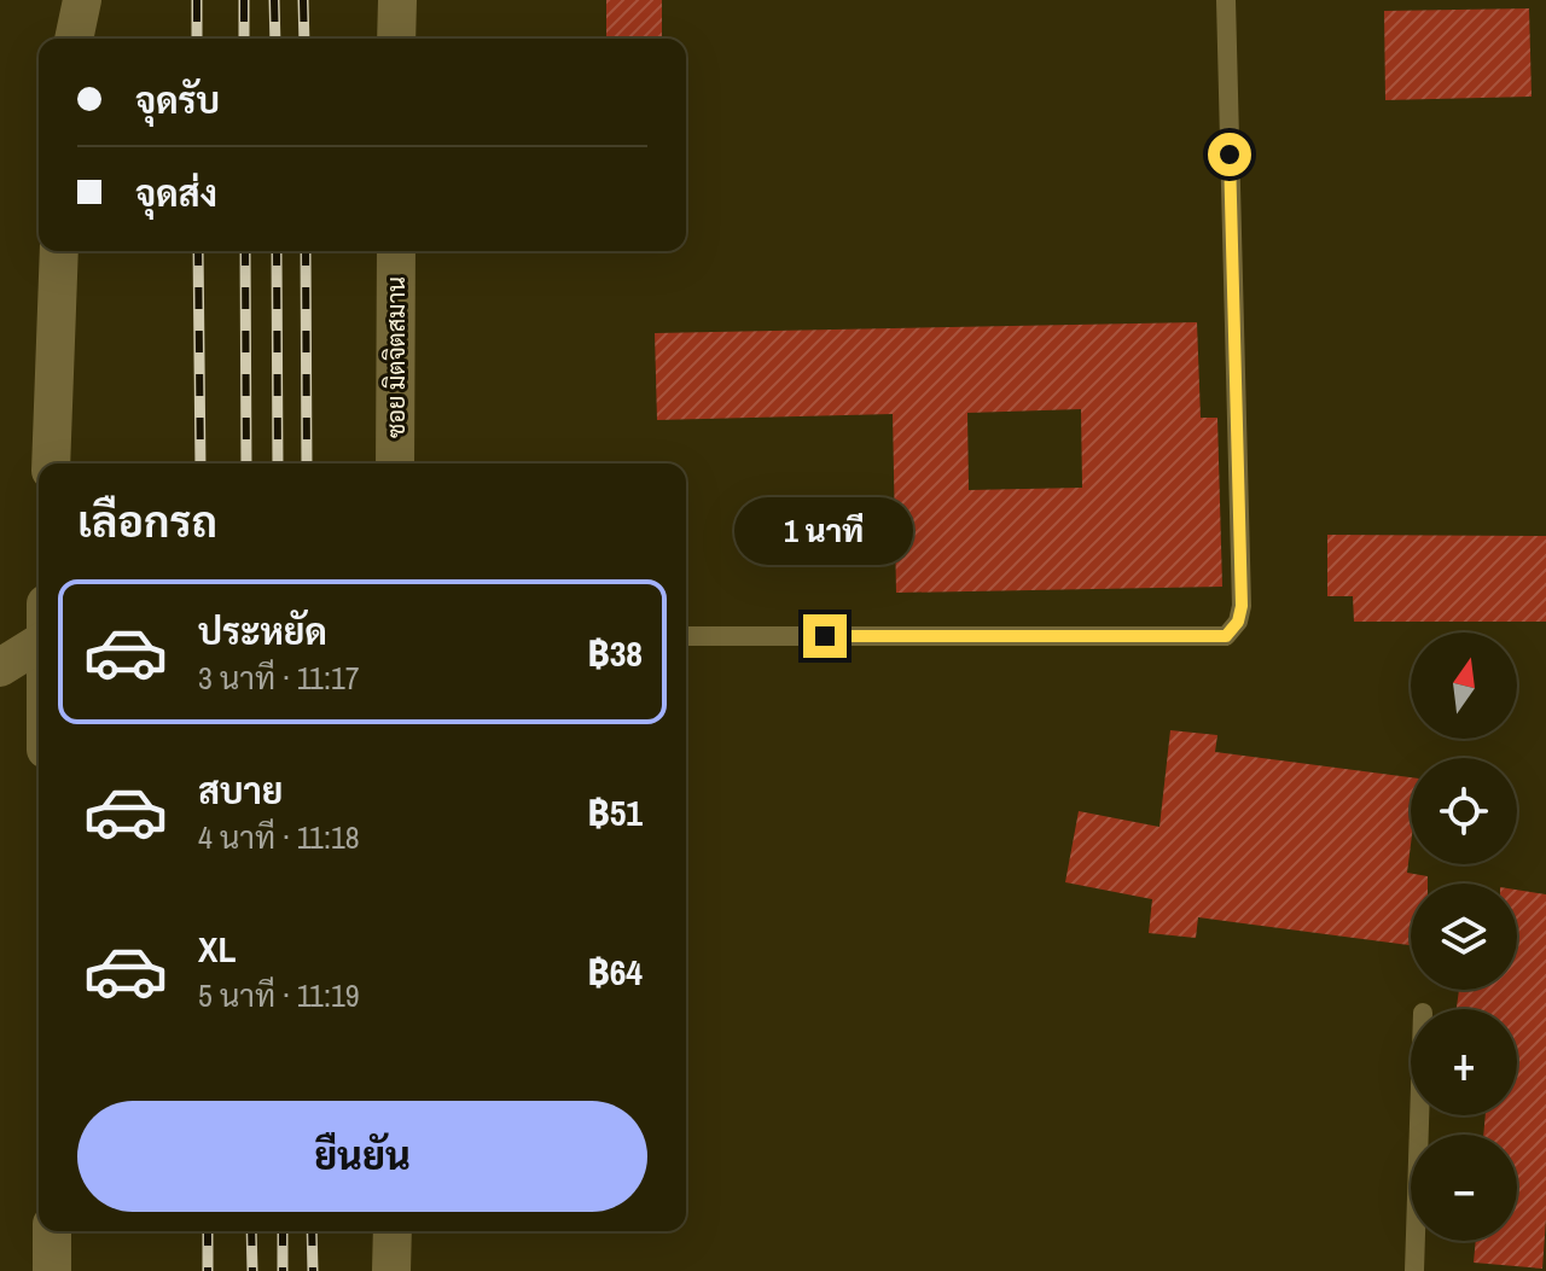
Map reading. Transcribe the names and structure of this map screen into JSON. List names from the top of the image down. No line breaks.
{"streets":{"street":["ซอย มิตจิตสมาน"]},"north":"top","page":{"banner":["จุดรับ","จุดส่ง"],"heading":"เลือกรถ","bubble":"1 นาที","list":[{"name":"ประหยัด","note":"3 นาที · 11:17","value":"฿38"},{"name":"สบาย","note":"4 นาที · 11:18","value":"฿51"},{"name":"XL","note":"5 นาที · 11:19","value":"฿64"}],"map_buttons":["+","−"],"buttons":"ยืนยัน"}}
